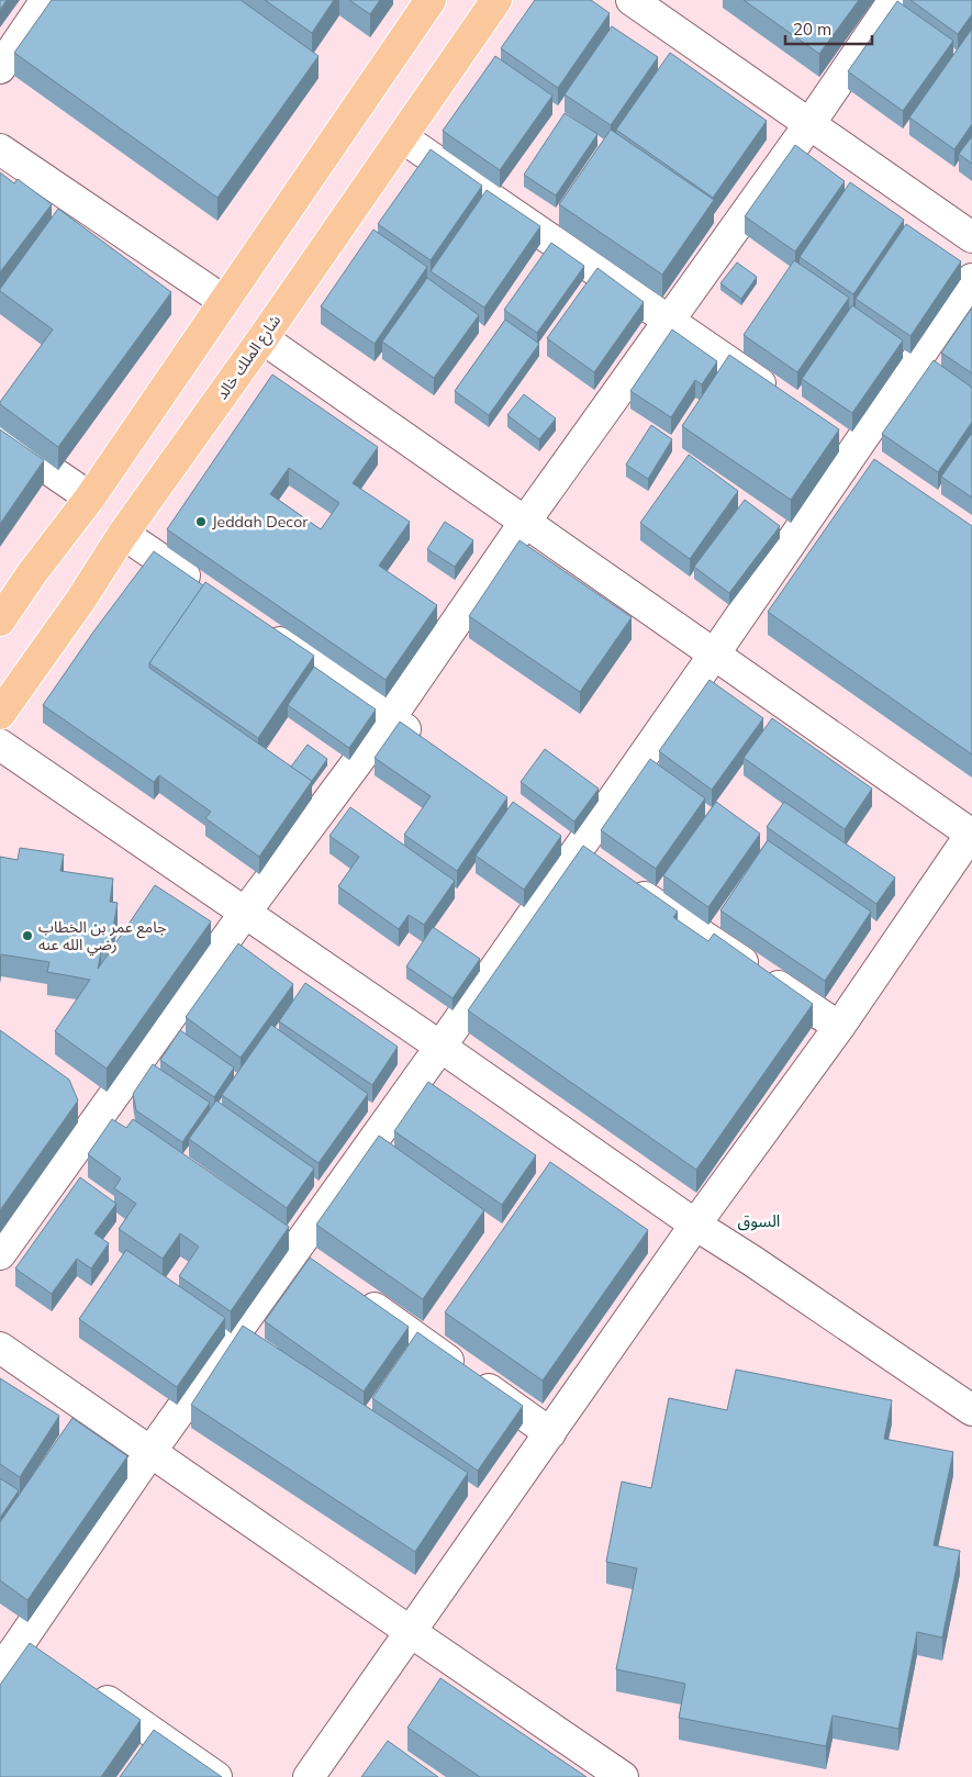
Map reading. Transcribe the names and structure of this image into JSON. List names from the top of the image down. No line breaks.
{"streets":{"main road":["شارع الملك خالد"]},"districts":["السوق"],"places":["Jeddah Decor","جامع عمر بن الخطاب رضي الله عنه"],"scale_bar":"20 m"}
